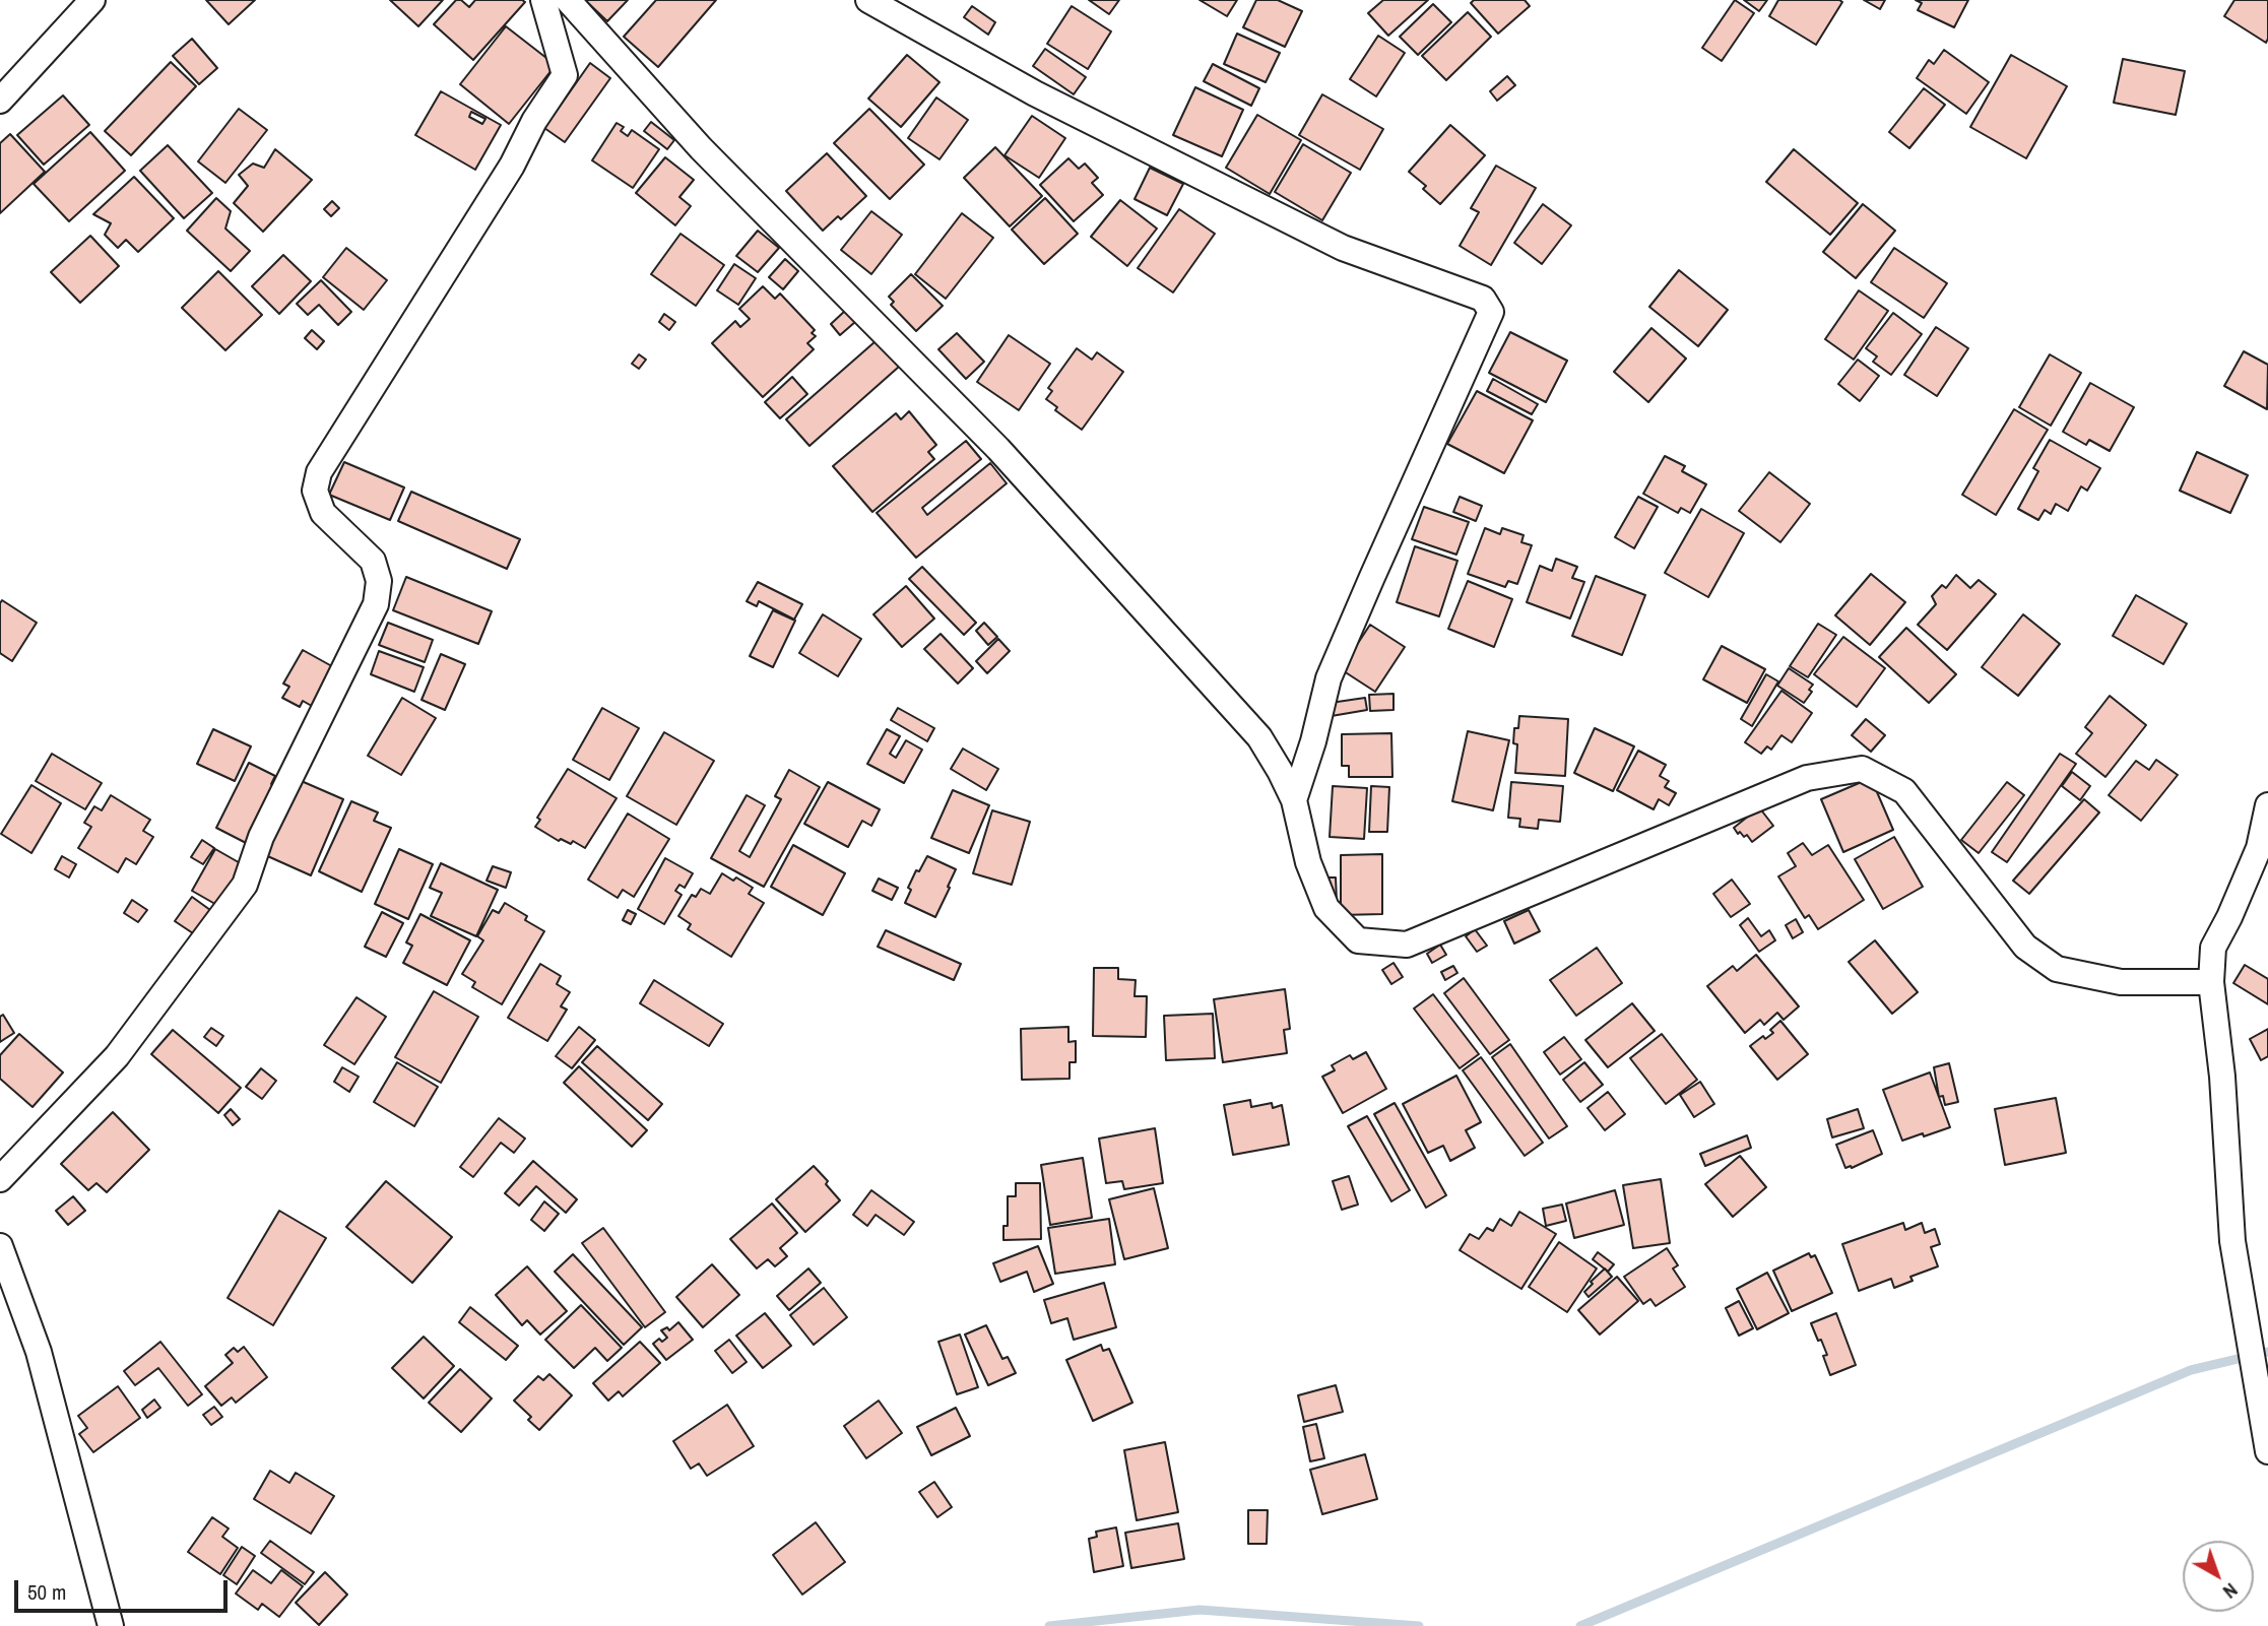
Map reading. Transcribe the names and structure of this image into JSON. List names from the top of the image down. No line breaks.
{"scale_bar":"50 m","north":"bottom right"}
